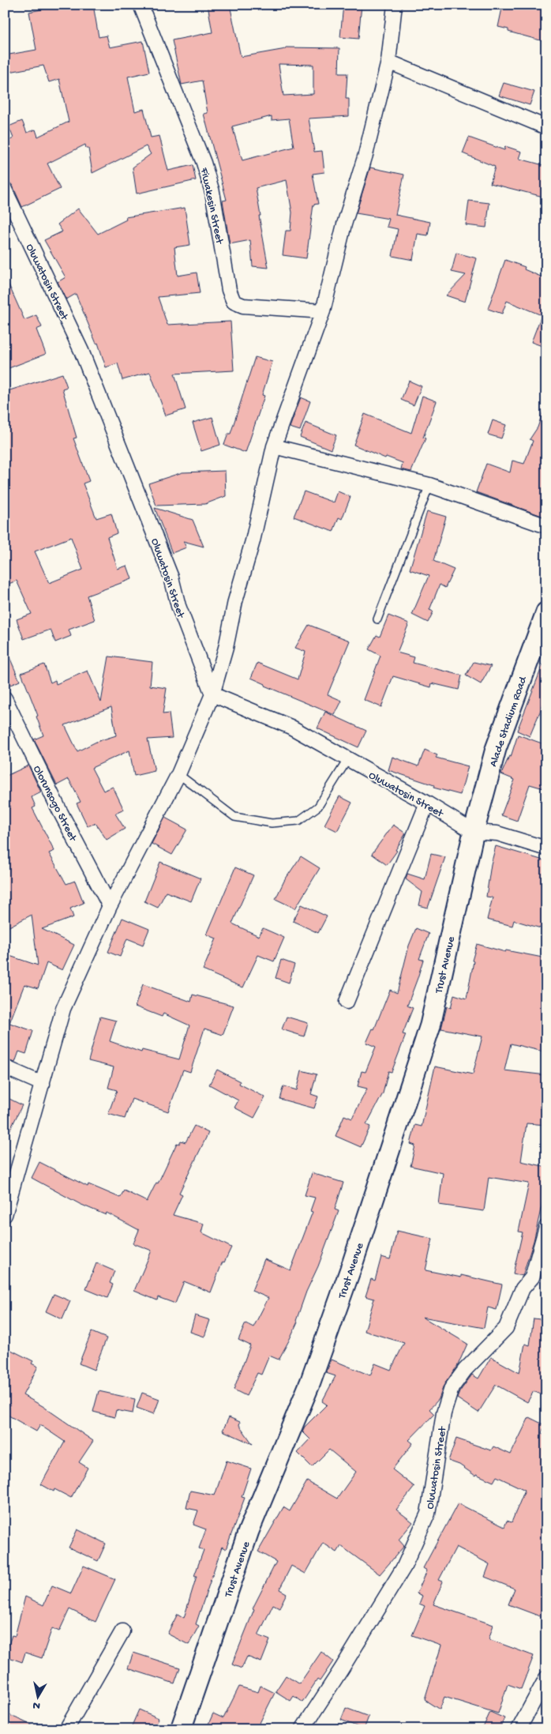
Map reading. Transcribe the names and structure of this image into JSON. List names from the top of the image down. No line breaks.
{"streets":{"street":["Fiwakesin Street","Oluwatosin Street","Alade Stadium Road","Olorunsogo Street","Trust Avenue"]},"crossings":[["Oluwatosin Street","Alade Stadium Road"],["Oluwatosin Street","Trust Avenue"],["Alade Stadium Road","Trust Avenue"]],"north":"bottom"}
